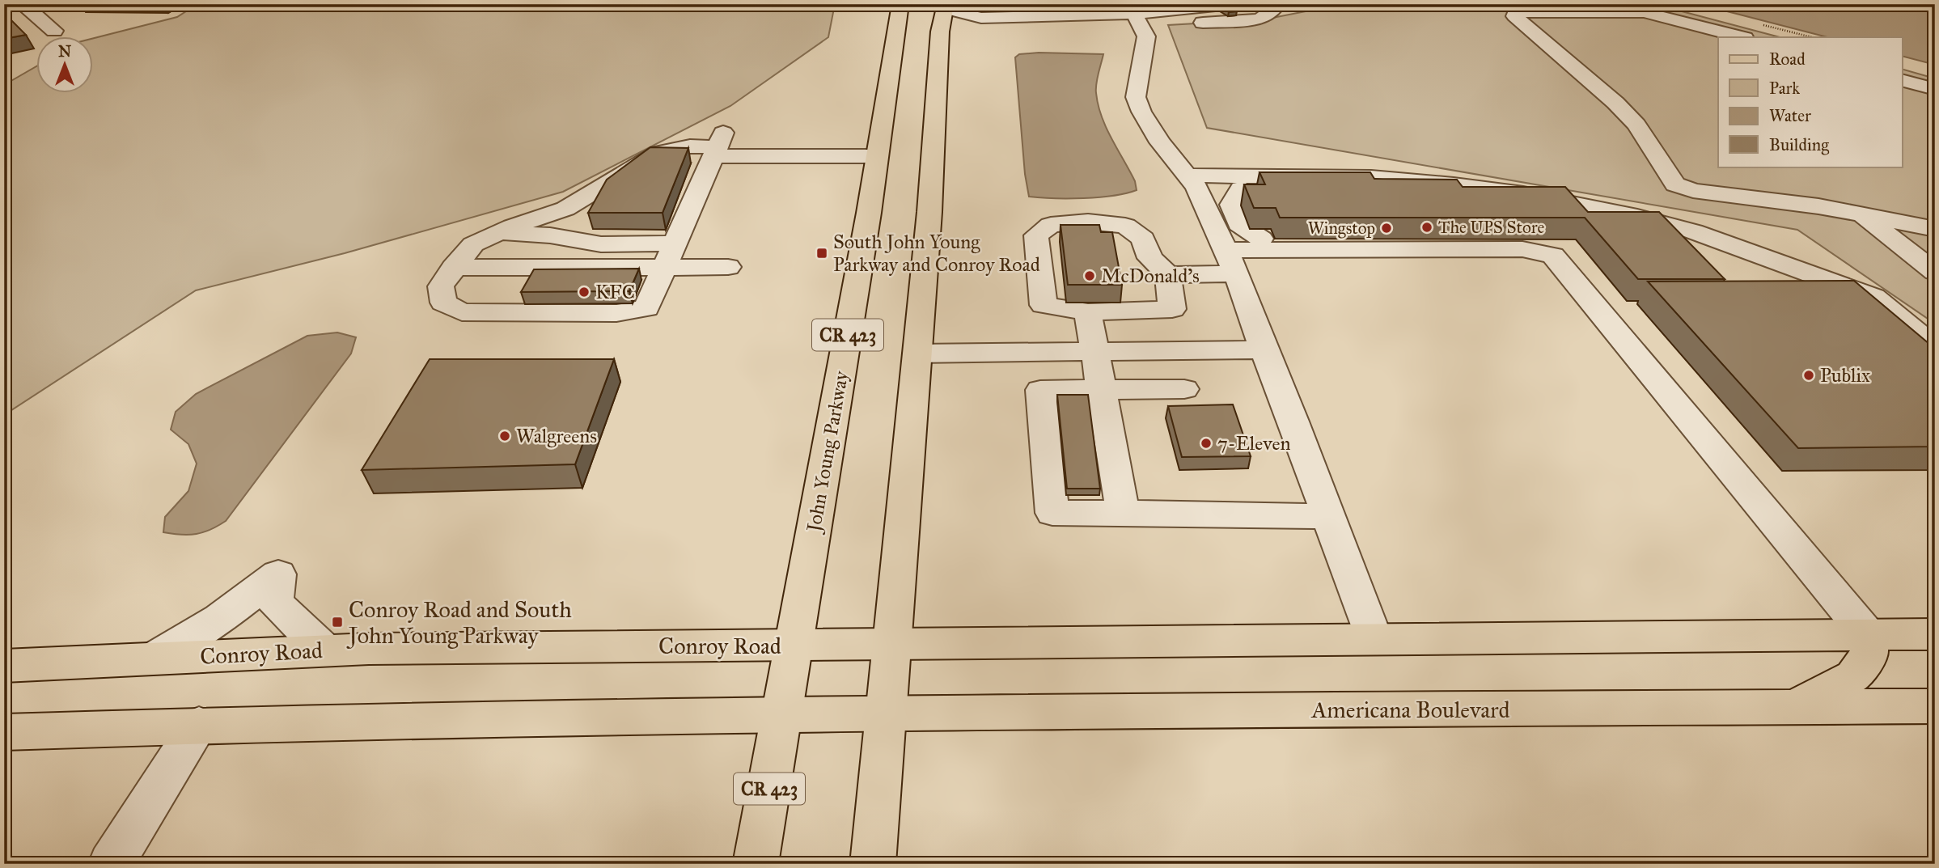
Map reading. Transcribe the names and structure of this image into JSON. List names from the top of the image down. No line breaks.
{"streets":{"main road":["CR 423","John Young Parkway","Conroy Road","Americana Boulevard"]},"crossings":[["John Young Parkway","Conroy Road"],["John Young Parkway","Americana Boulevard"]],"places":{"other":["The UPS Store","Wingstop","McDonald's","KFC","Publix","Walgreens","7-Eleven"],"transit":["South John Young Parkway and Conroy Road","Conroy Road and South John Young Parkway"]},"legend":["Road","Park","Water","Building"],"north":"top"}
